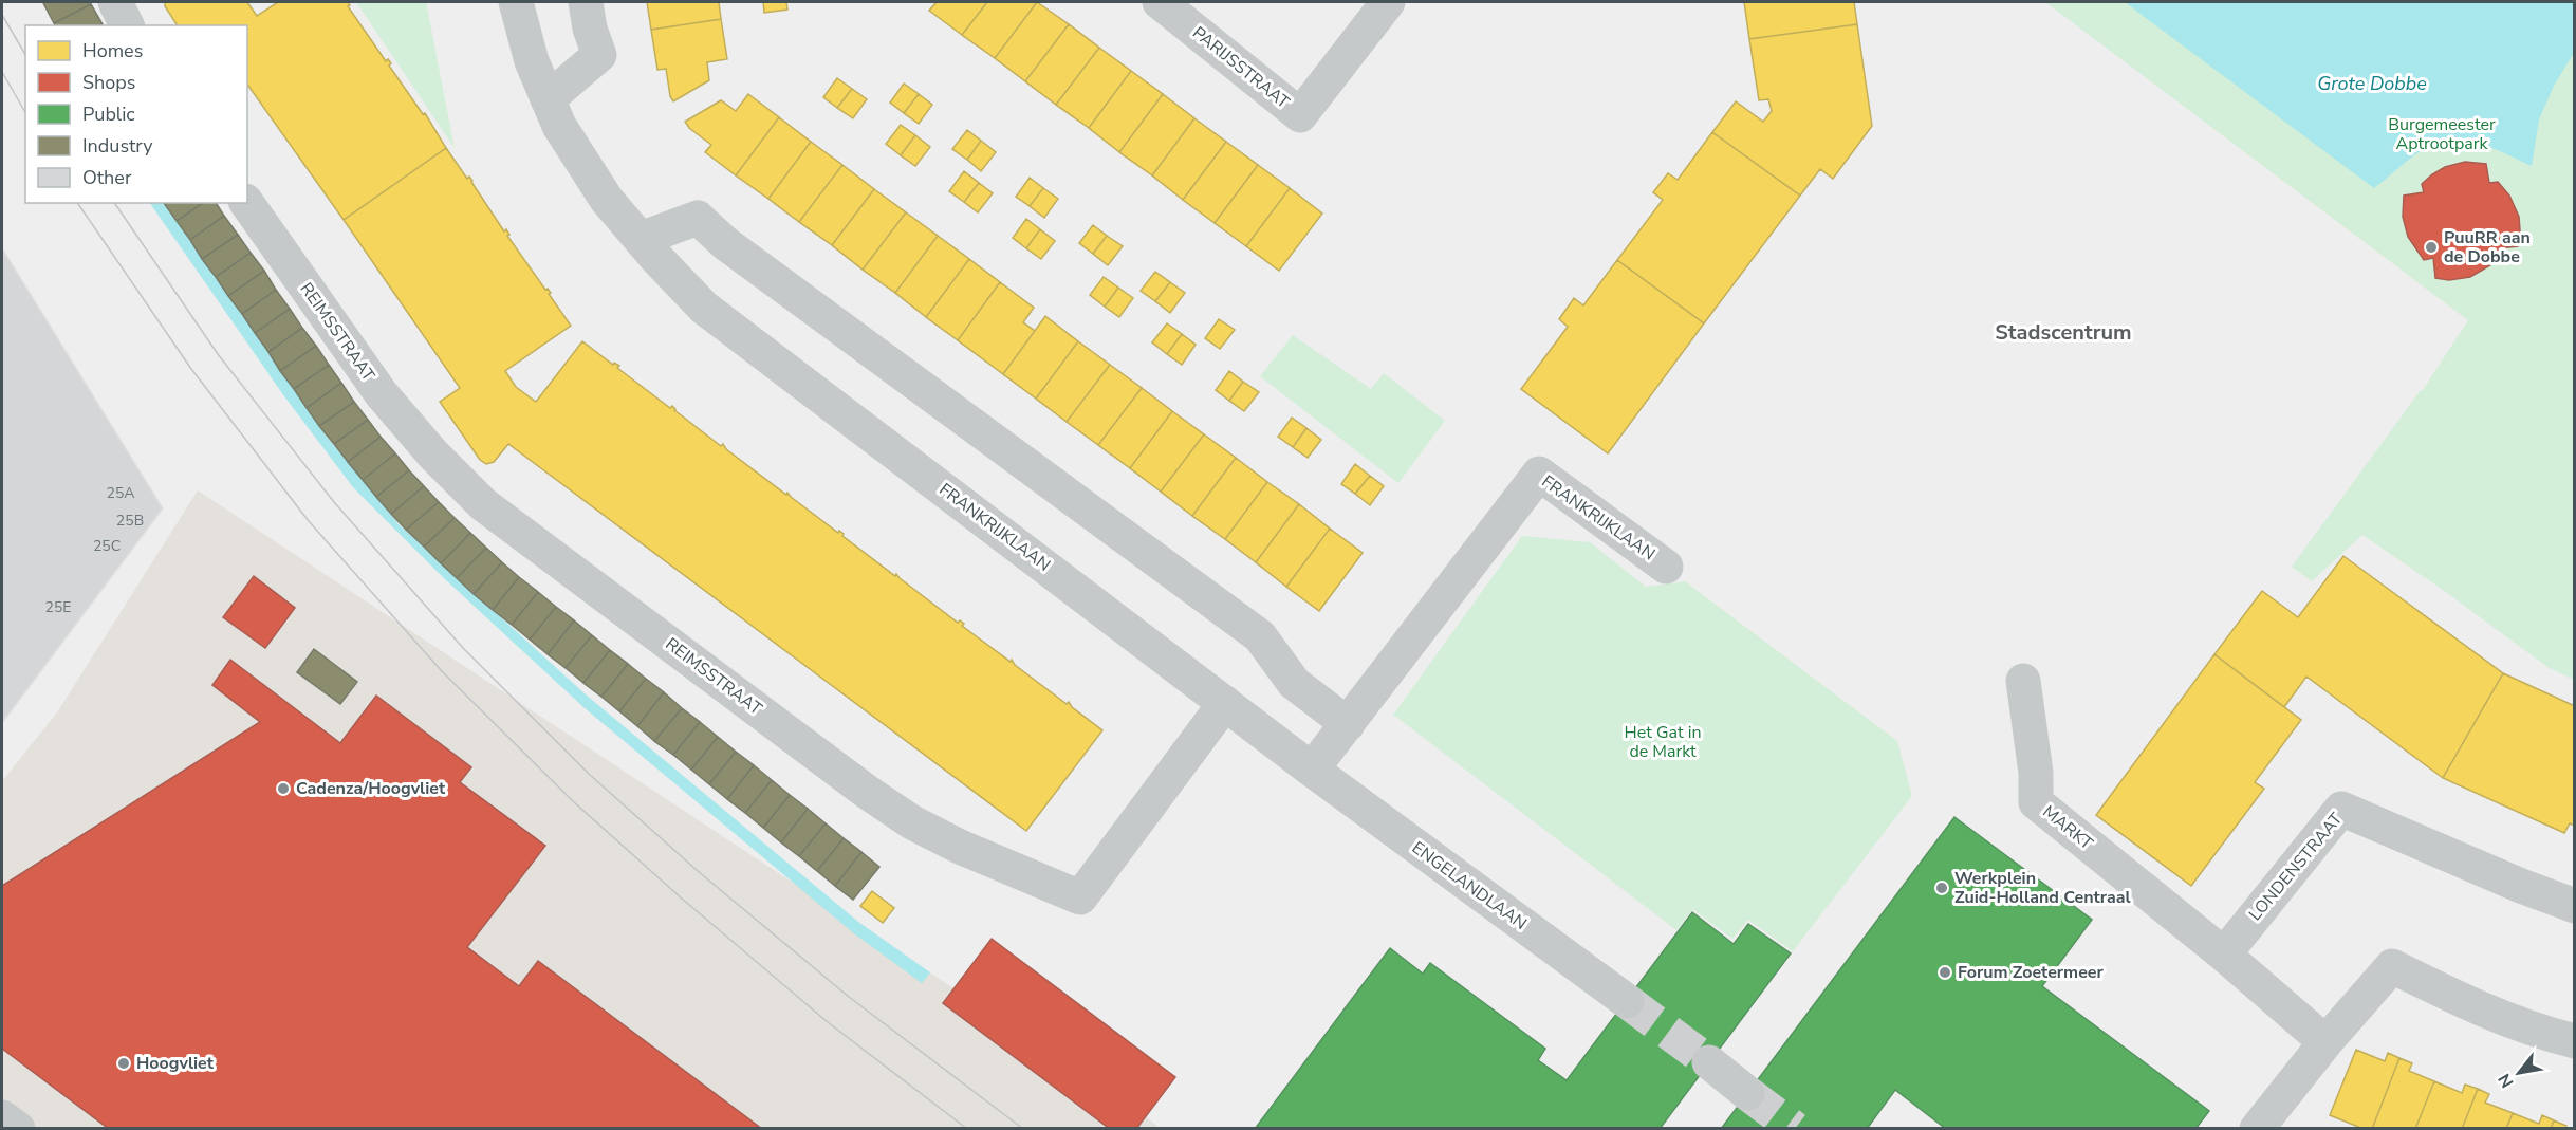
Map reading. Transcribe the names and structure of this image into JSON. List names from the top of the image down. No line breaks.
{"streets":{"street":["PARIJSSTRAAT","REIMSSTRAAT","FRANKRIJKLAAN","MARKT","LONDENSTRAAT","ENGELANDLAAN"]},"crossings":[["REIMSSTRAAT","FRANKRIJKLAAN"],["FRANKRIJKLAAN","ENGELANDLAAN"],["MARKT","LONDENSTRAAT"]],"districts":["Stadscentrum"],"water":["Grote Dobbe"],"parks":["Burgemeester Aptrootpark","Het Gat in de Markt"],"places":["PuuRR aan de Dobbe","Cadenza/Hoogvliet","Werkplein Zuid-Holland Centraal","Forum Zoetermeer","Hoogvliet"],"house_numbers":["25A","25B","25C","25E"],"legend":["Homes","Shops","Public","Industry","Other"],"north":"bottom left"}
